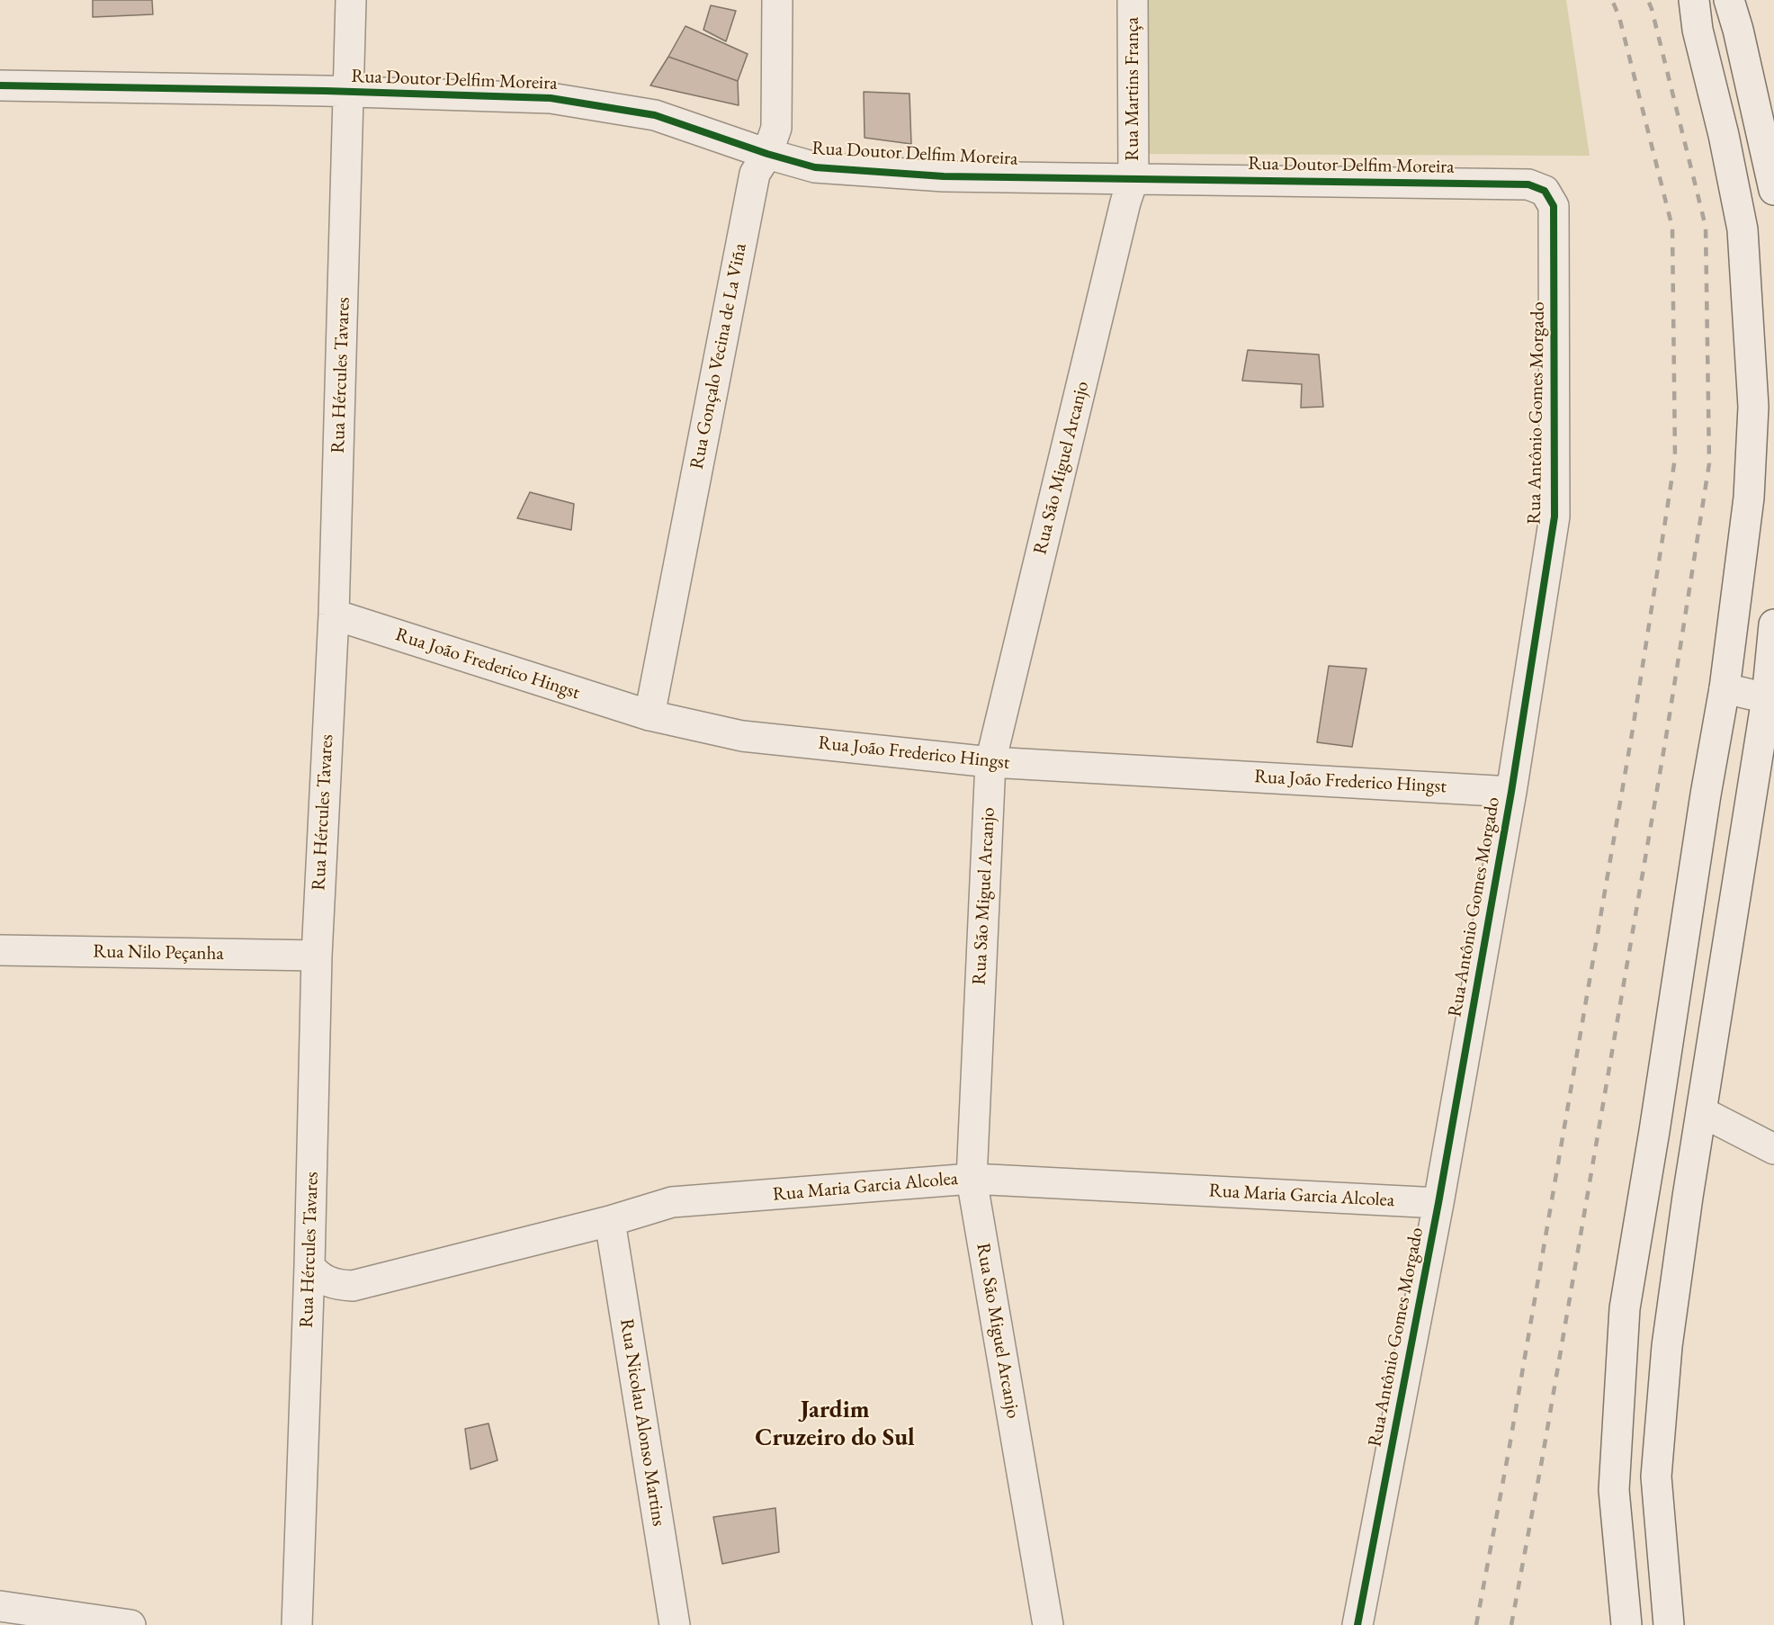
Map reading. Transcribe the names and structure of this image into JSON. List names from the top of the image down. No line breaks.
{"streets":{"street":["Rua Doutor Delfim Moreira","Rua Martins França","Rua Gonçalo Vecina de La Viña","Rua Hércules Tavares","Rua Antônio Gomes Morgado","Rua São Miguel Arcanjo","Rua João Frederico Hingst","Rua Nilo Peçanha","Rua Maria Garcia Alcolea","Rua Nicolau Alonso Martins"]},"crossings":[["Rua Doutor Delfim Moreira","Rua Martins França"],["Rua Doutor Delfim Moreira","Rua Gonçalo Vecina de La Viña"],["Rua Doutor Delfim Moreira","Rua Hércules Tavares"],["Rua Doutor Delfim Moreira","Rua Antônio Gomes Morgado"],["Rua Doutor Delfim Moreira","Rua São Miguel Arcanjo"],["Rua Martins França","Rua São Miguel Arcanjo"],["Rua Gonçalo Vecina de La Viña","Rua João Frederico Hingst"],["Rua Hércules Tavares","Rua João Frederico Hingst"],["Rua Hércules Tavares","Rua Nilo Peçanha"],["Rua Hércules Tavares","Rua Maria Garcia Alcolea"],["Rua Antônio Gomes Morgado","Rua João Frederico Hingst"],["Rua Antônio Gomes Morgado","Rua Maria Garcia Alcolea"],["Rua São Miguel Arcanjo","Rua João Frederico Hingst"],["Rua São Miguel Arcanjo","Rua Maria Garcia Alcolea"],["Rua Maria Garcia Alcolea","Rua Nicolau Alonso Martins"]],"districts":["Jardim Cruzeiro do Sul"]}
